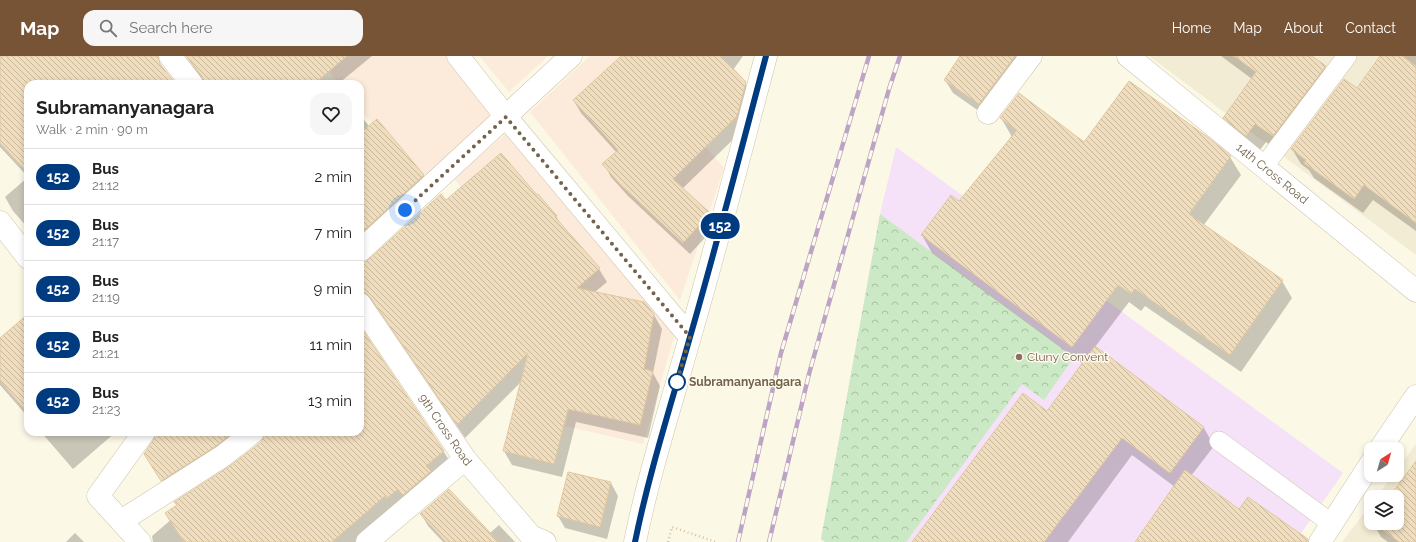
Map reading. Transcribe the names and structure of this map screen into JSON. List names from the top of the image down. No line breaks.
{"streets":{"street":["14th Cross Road","9th Cross Road"]},"places":["Cluny Convent","Subramanyanagara"],"lines":["bus line 152"],"north":"top right","page":{"header":"Map","search":"Search here","nav":["Home","Map","About","Contact"],"on_map":"152","heading":["Subramanyanagara","Walk · 2 min · 90 m"],"list":[{"mark":"152","name":"Bus","note":"21:12","value":"2 min"},{"mark":"152","name":"Bus","note":"21:17","value":"7 min"},{"mark":"152","name":"Bus","note":"21:19","value":"9 min"},{"mark":"152","name":"Bus","note":"21:21","value":"11 min"},{"mark":"152","name":"Bus","note":"21:23","value":"13 min"}]}}
